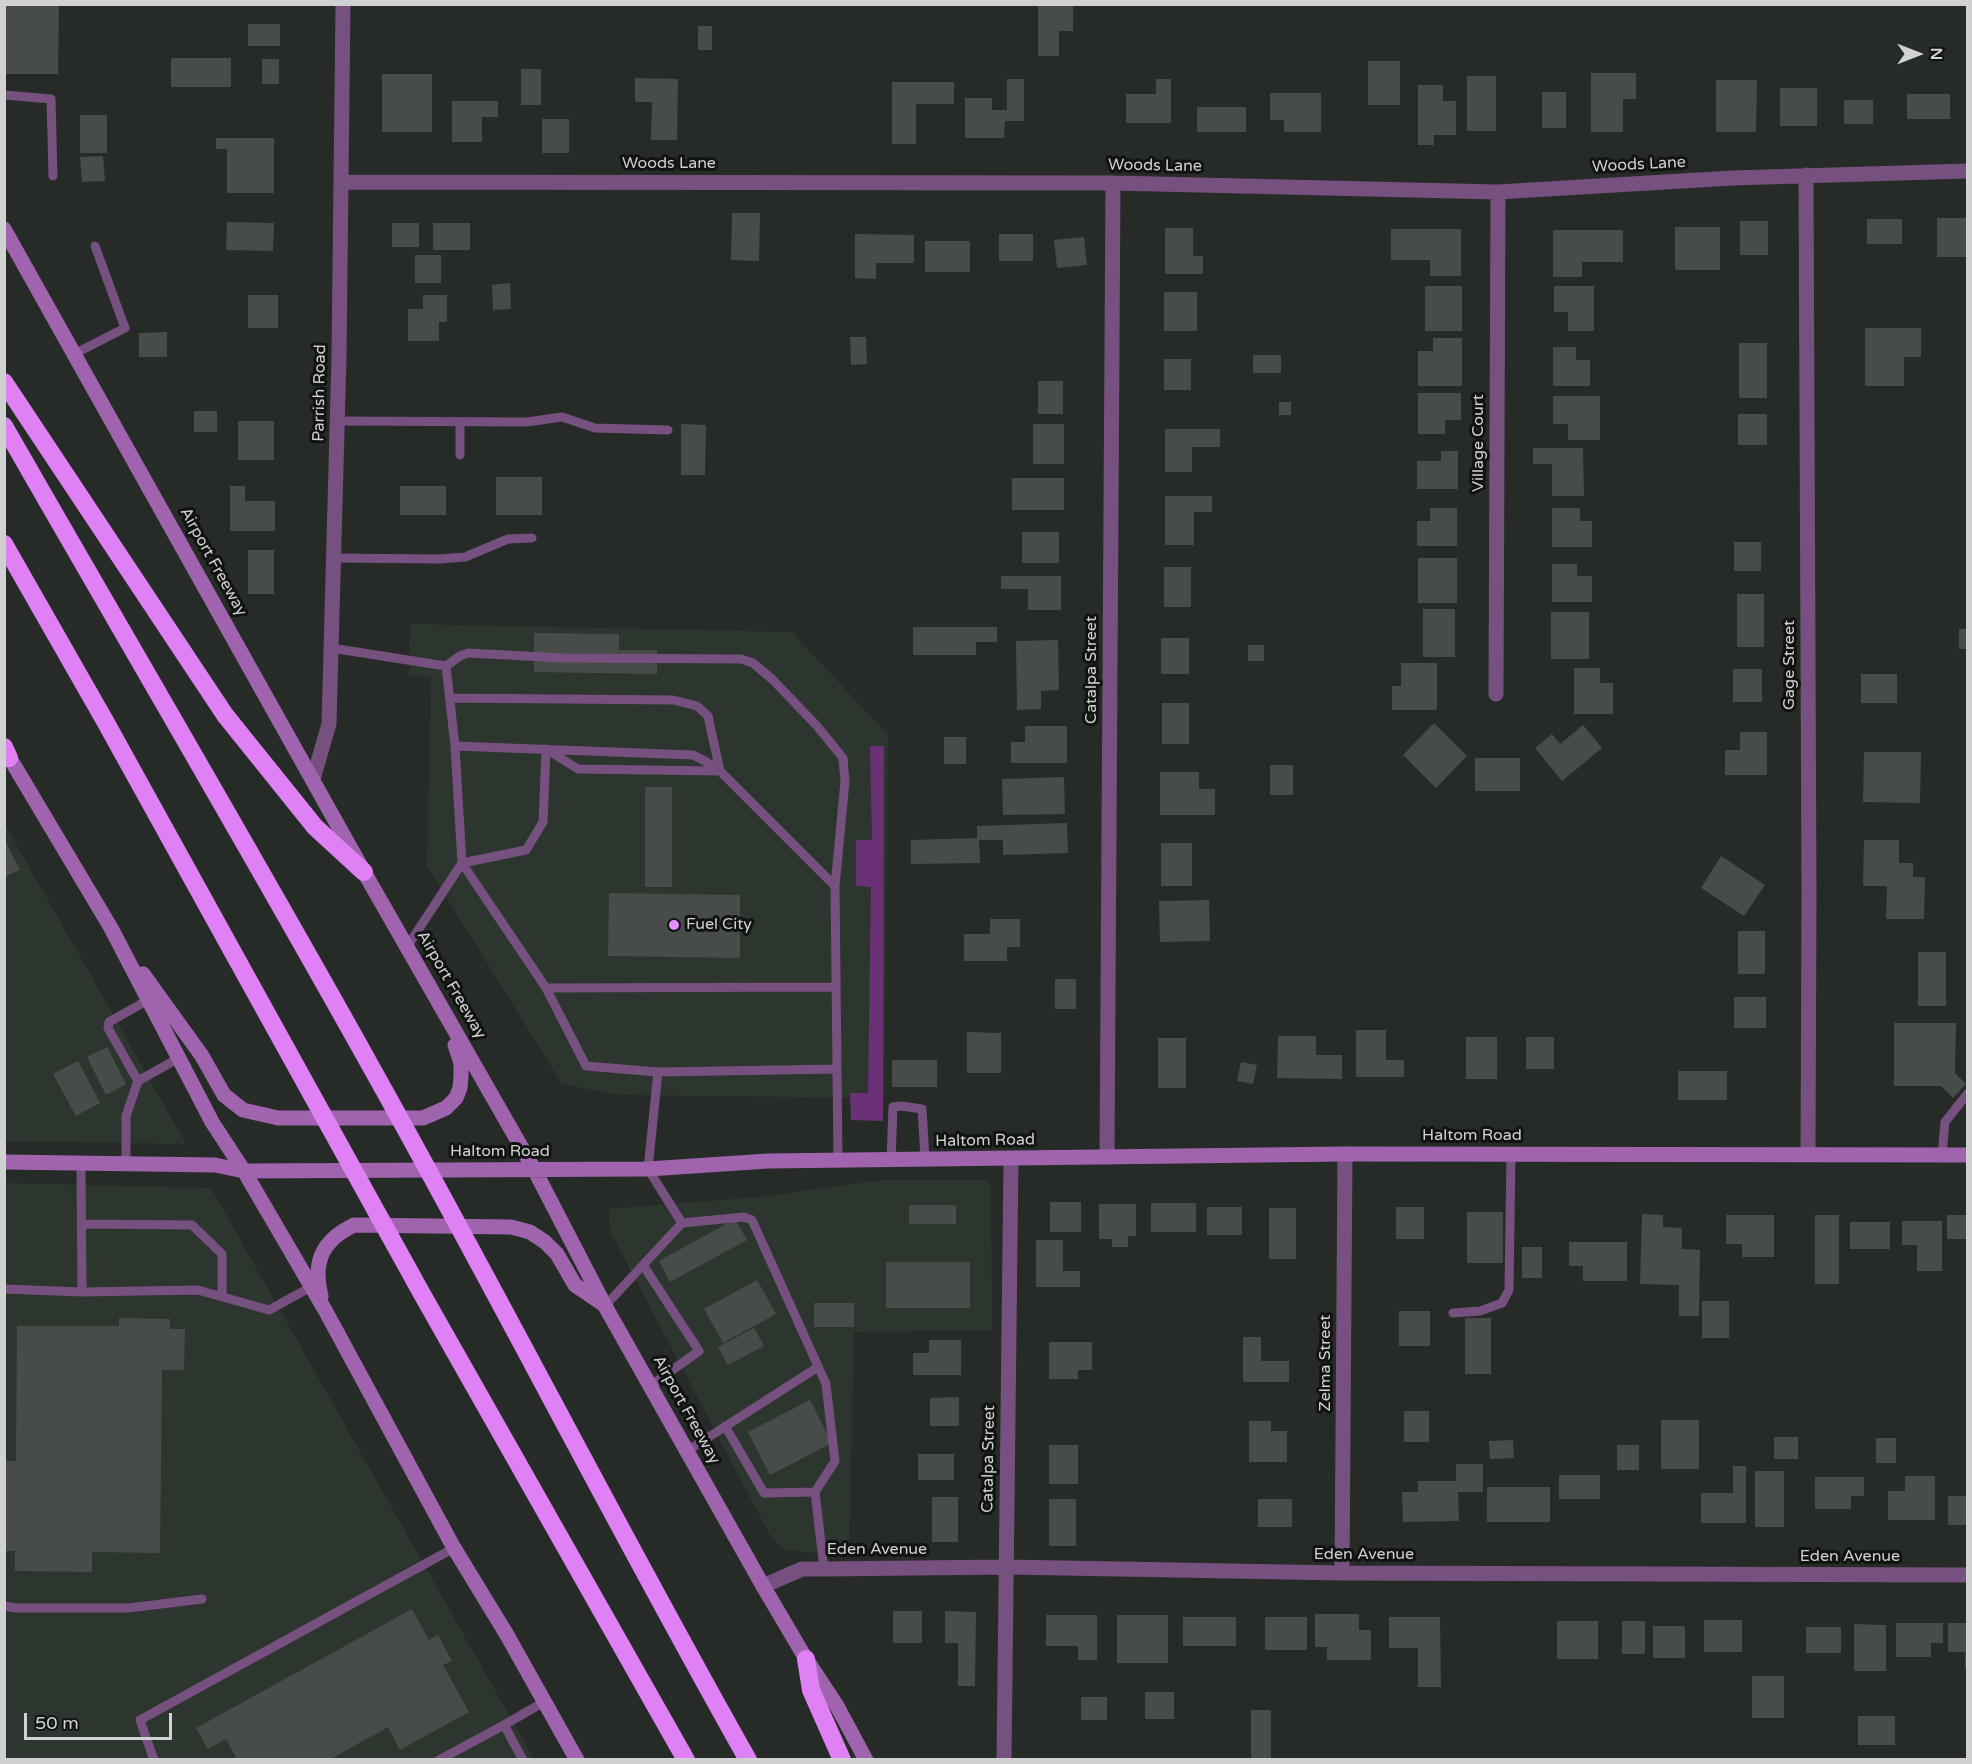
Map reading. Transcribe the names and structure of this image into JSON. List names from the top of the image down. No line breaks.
{"streets":{"main road":["Airport Freeway","Haltom Road"],"street":["Woods Lane","Parrish Road","Village Court","Gage Street","Catalpa Street","Zelma Street","Eden Avenue"]},"crossings":[["Woods Lane","Parrish Road"],["Woods Lane","Village Court"],["Woods Lane","Gage Street"],["Woods Lane","Catalpa Street"],["Parrish Road","Airport Freeway"],["Airport Freeway","Haltom Road"],["Airport Freeway","Eden Avenue"],["Gage Street","Haltom Road"],["Catalpa Street","Haltom Road"],["Catalpa Street","Eden Avenue"],["Haltom Road","Zelma Street"],["Zelma Street","Eden Avenue"]],"places":["Fuel City"],"scale_bar":"50 m","north":"right"}
